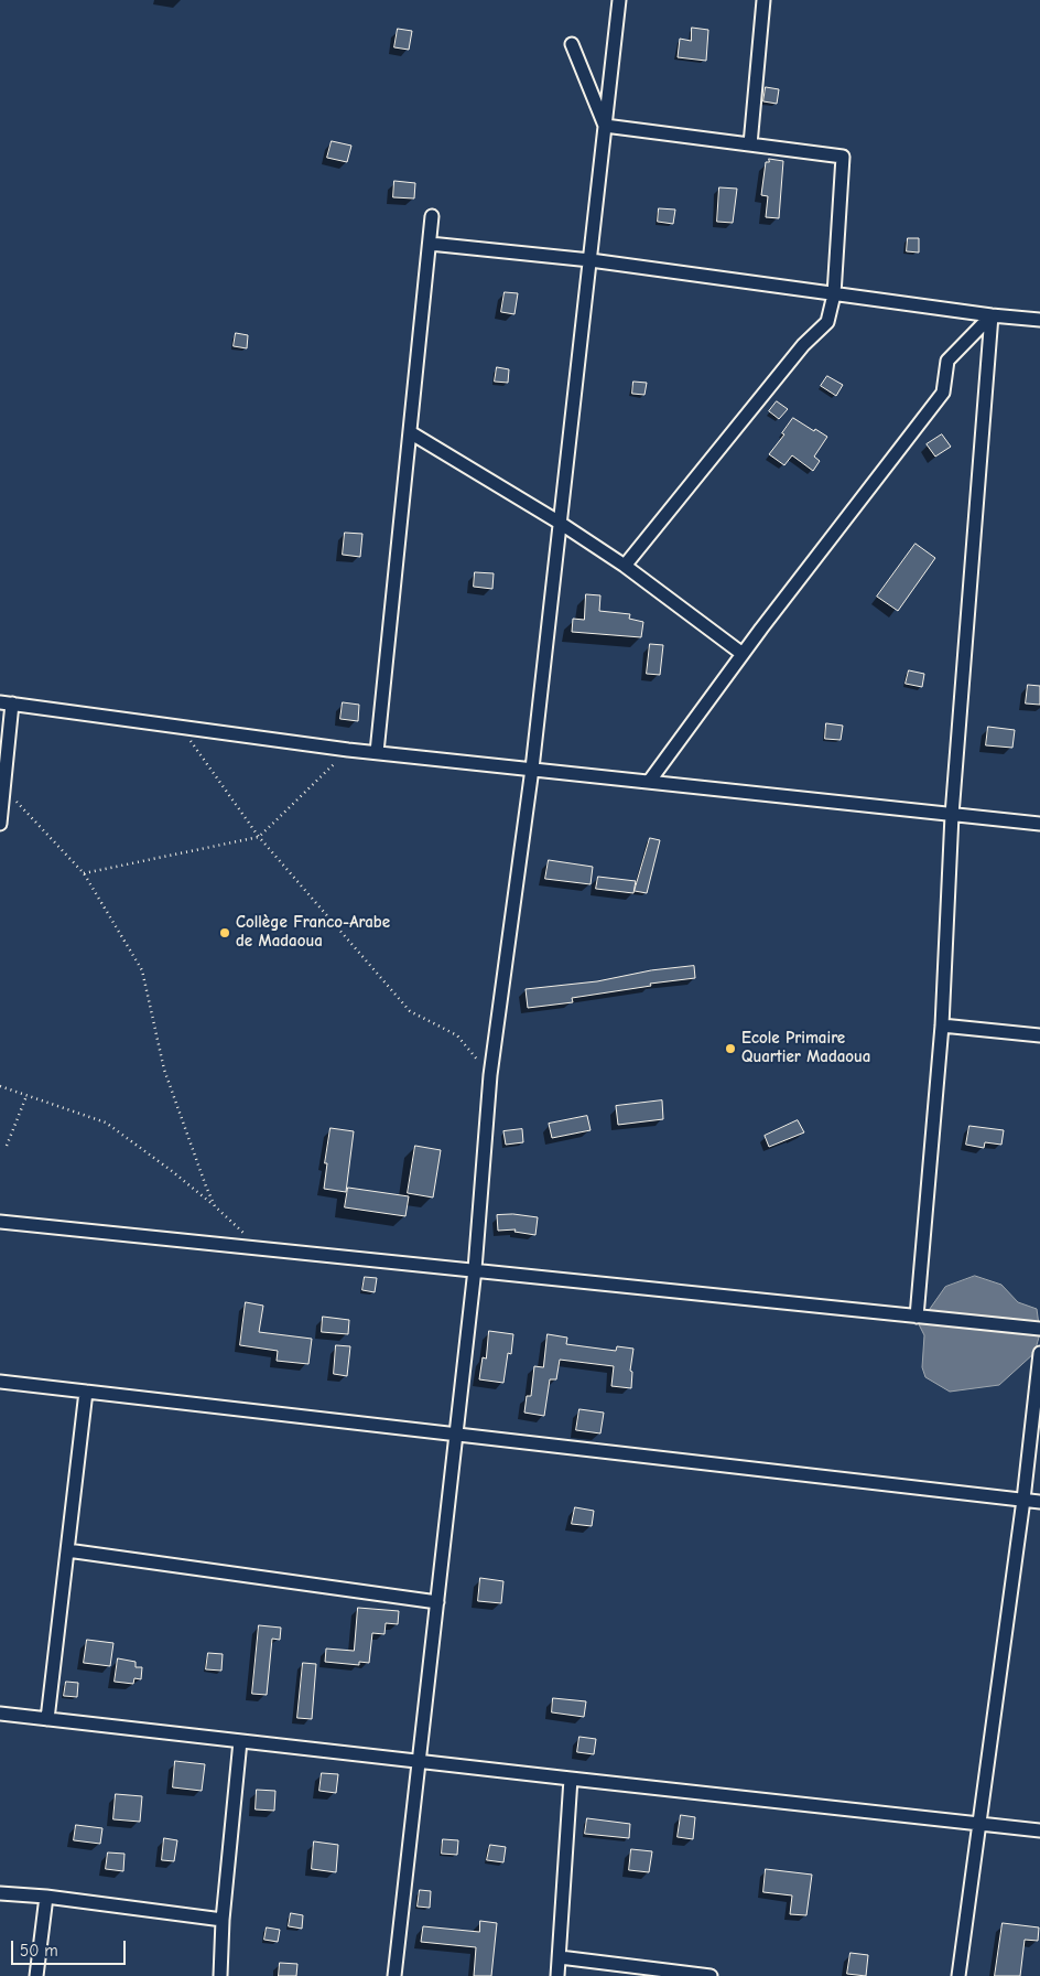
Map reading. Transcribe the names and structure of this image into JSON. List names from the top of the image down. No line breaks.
{"places":["Collège Franco-Arabe de Madaoua","Ecole Primaire Quartier Madaoua"],"scale_bar":"50 m"}
